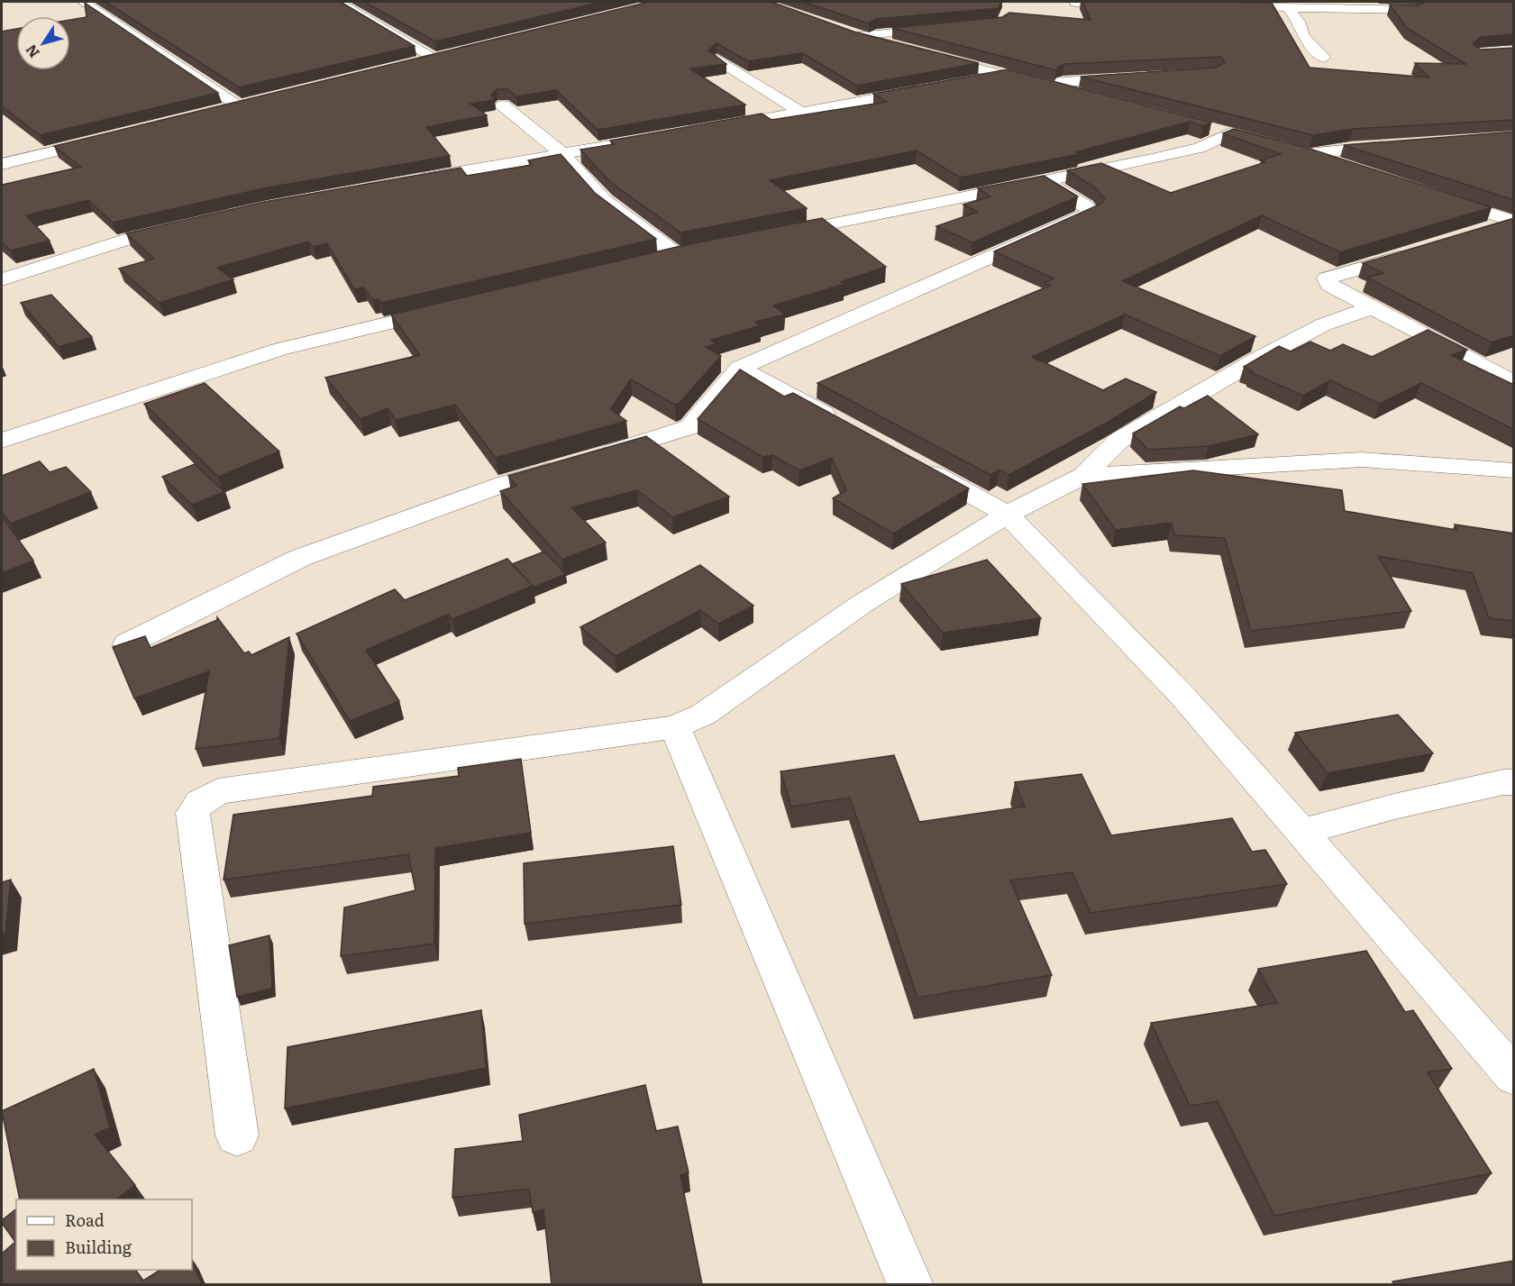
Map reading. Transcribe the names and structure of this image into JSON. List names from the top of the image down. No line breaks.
{"legend":["Road","Building"],"north":"bottom left"}
